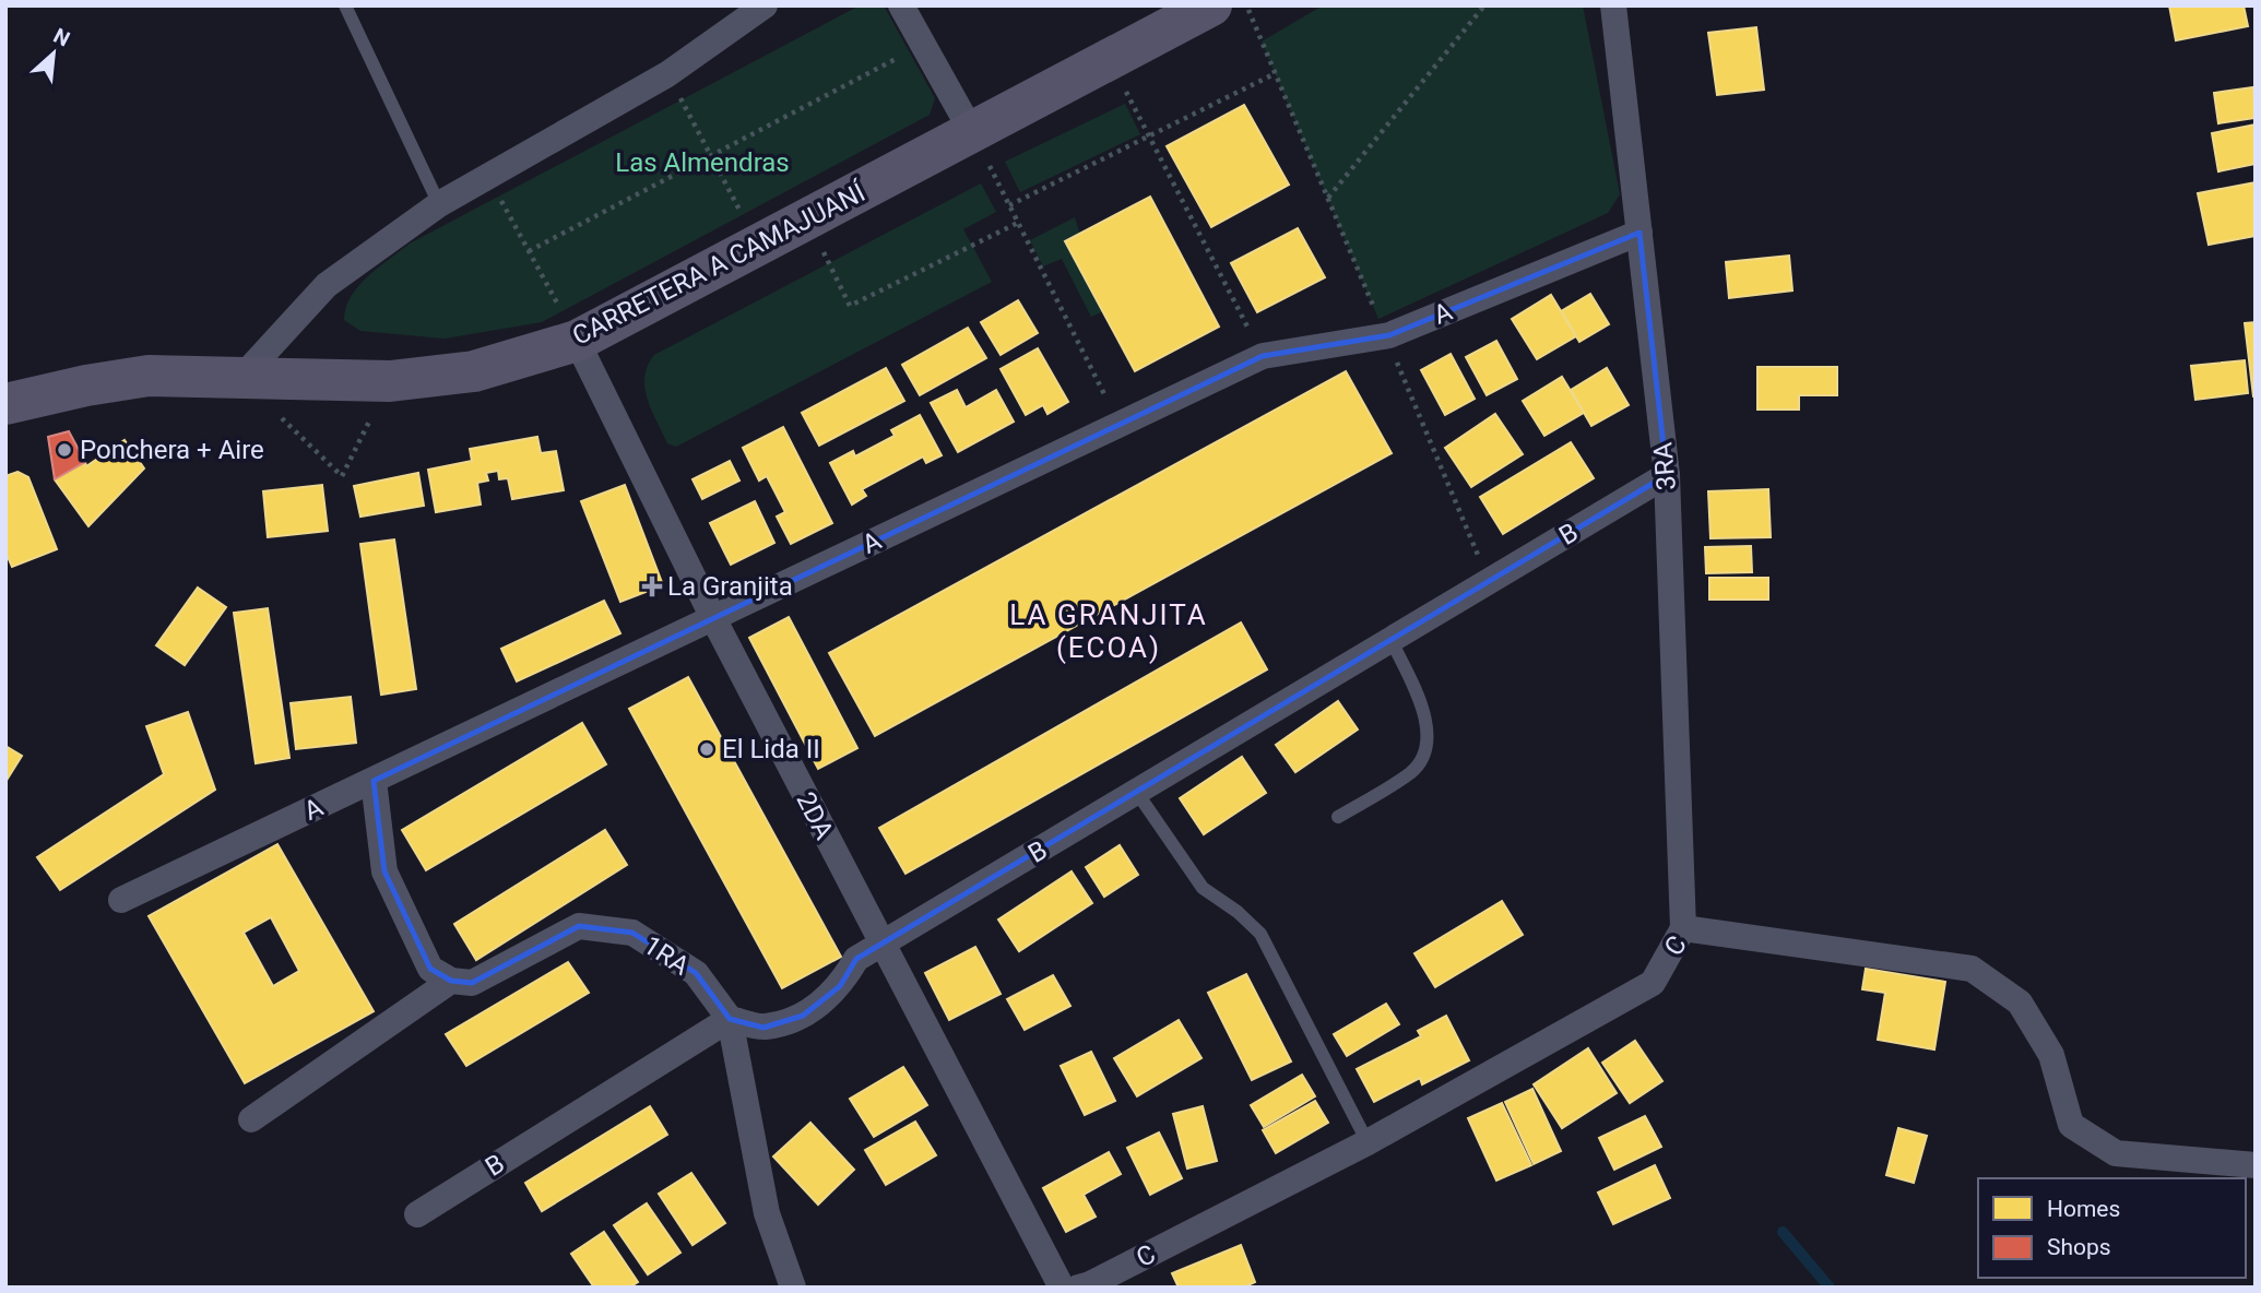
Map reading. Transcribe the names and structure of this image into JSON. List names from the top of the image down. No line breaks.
{"streets":{"main road":["CARRETERA A CAMAJUANÍ"],"street":["A","3RA","B","2DA","C","1RA"]},"crossings":[["CARRETERA A CAMAJUANÍ","2DA"],["A","3RA"],["A","2DA"],["3RA","B"],["3RA","C"],["B","2DA"],["B","1RA"]],"districts":["LA GRANJITA (ECOA)"],"parks":["Las Almendras"],"places":{"other":["Ponchera + Aire","El Lida II"],"health":["La Granjita"]},"legend":["Homes","Shops"],"north":"top right"}
